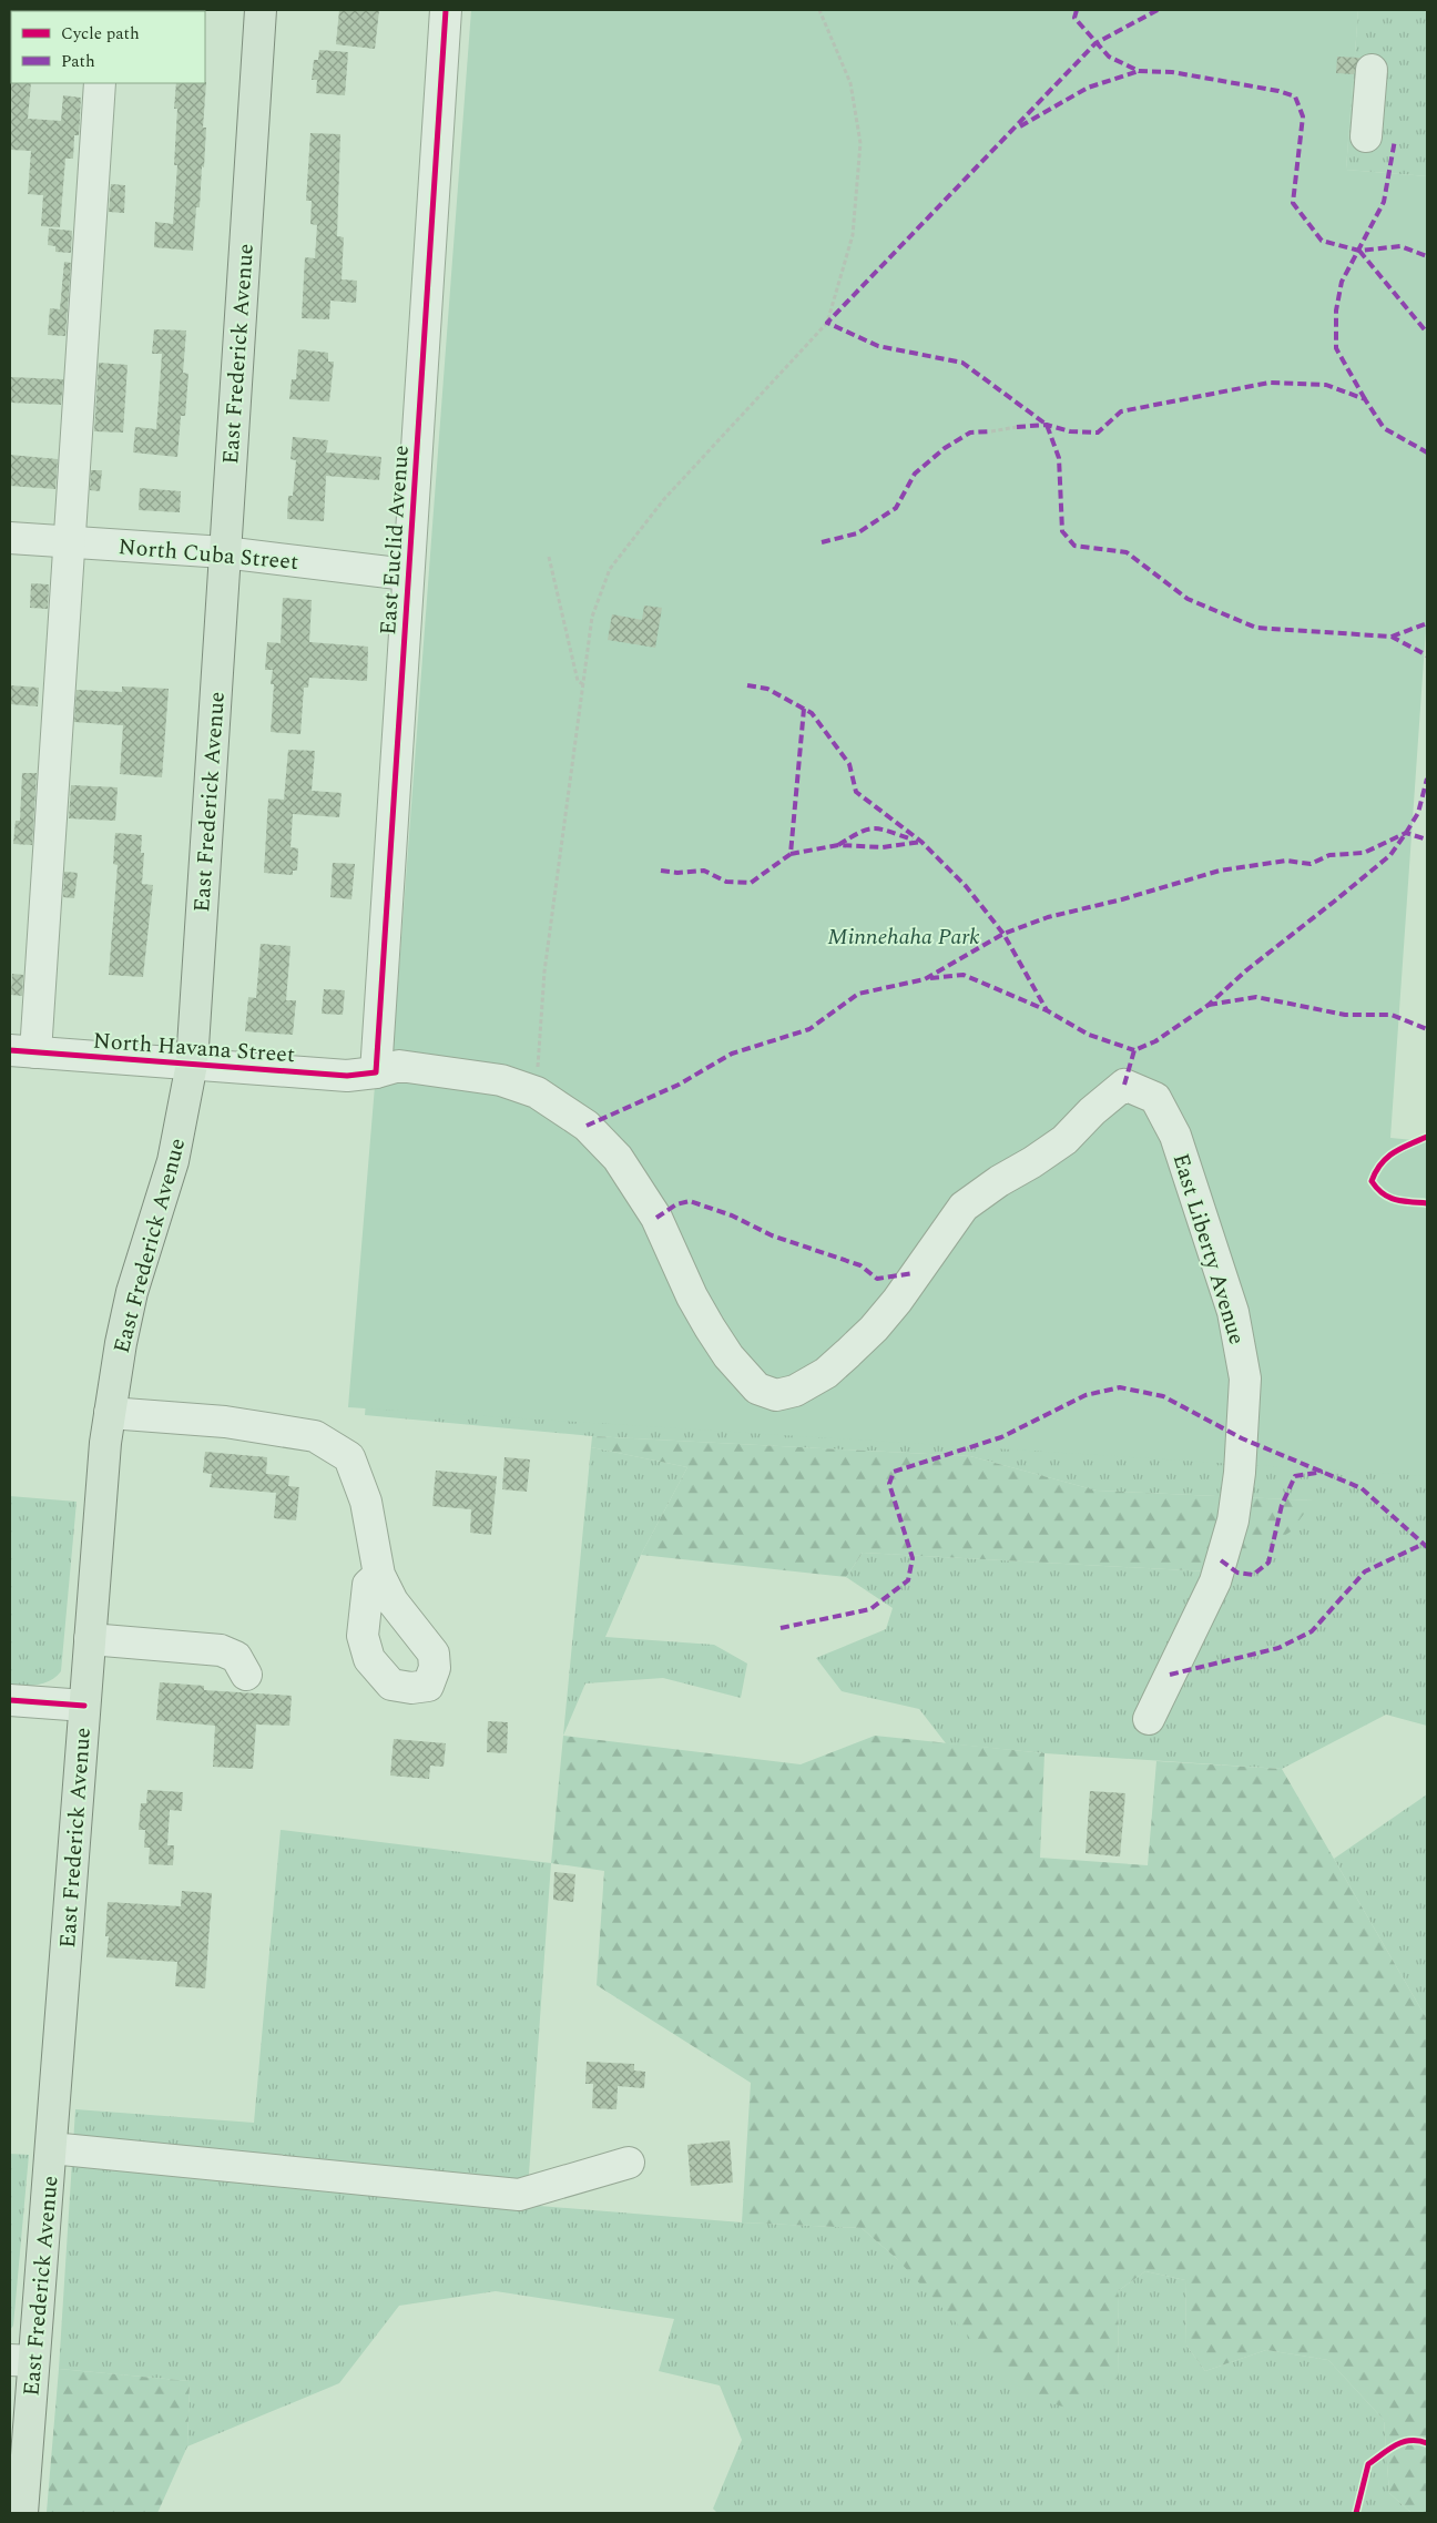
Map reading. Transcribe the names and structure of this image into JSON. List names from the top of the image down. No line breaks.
{"streets":{"main road":["East Frederick Avenue"],"street":["East Euclid Avenue","North Cuba Street","North Havana Street","East Liberty Avenue"]},"crossings":[["East Frederick Avenue","North Cuba Street"],["East Frederick Avenue","North Havana Street"],["East Euclid Avenue","North Cuba Street"],["East Euclid Avenue","North Havana Street"],["North Havana Street","East Liberty Avenue"]],"parks":["Minnehaha Park"],"legend":["Cycle path","Path"]}
